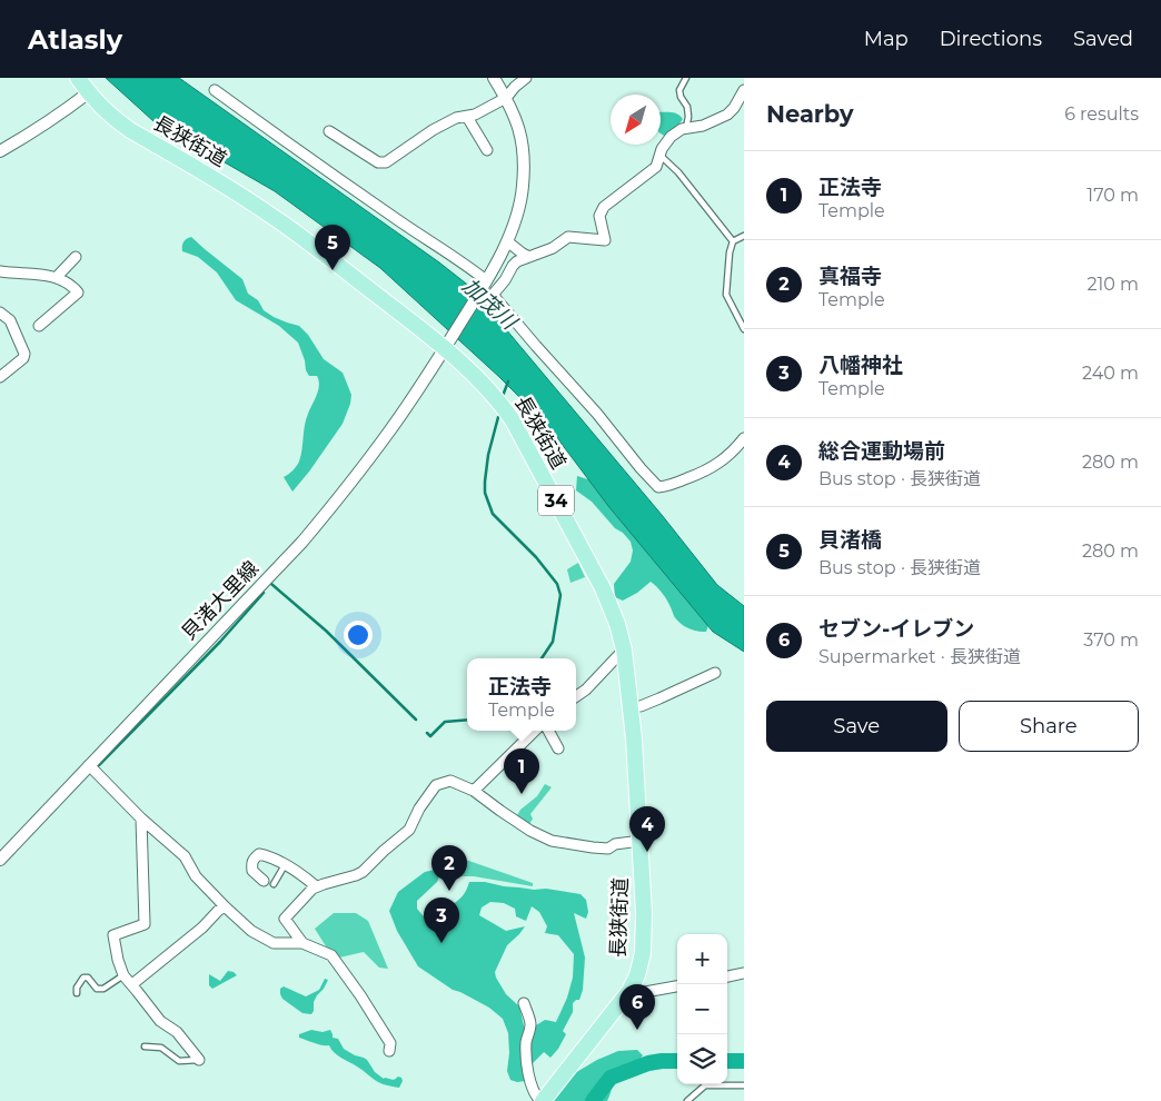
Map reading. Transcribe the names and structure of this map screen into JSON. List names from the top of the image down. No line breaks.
{"streets":{"main road":["長狭街道","34"],"street":["貝渚大里線"]},"crossings":[["長狭街道","貝渚大里線"]],"water":["加茂川"],"north":"bottom left","page":{"header":"Atlasly","nav":["Map","Directions","Saved"],"heading":["Nearby","6 results"],"list":[{"mark":"1","name":"正法寺","note":"Temple","value":"170 m"},{"mark":"2","name":"真福寺","note":"Temple","value":"210 m"},{"mark":"3","name":"八幡神社","note":"Temple","value":"240 m"},{"mark":"4","name":"総合運動場前","note":"Bus stop · 長狭街道","value":"280 m"},{"mark":"5","name":"貝渚橋","note":"Bus stop · 長狭街道","value":"280 m"},{"mark":"6","name":"セブン-イレブン","note":"Supermarket · 長狭街道","value":"370 m"}],"pins":["5","1","4","2","3","6"],"popup":["正法寺","Temple"],"buttons":["Save","Share"],"map_buttons":["+","−"]}}
